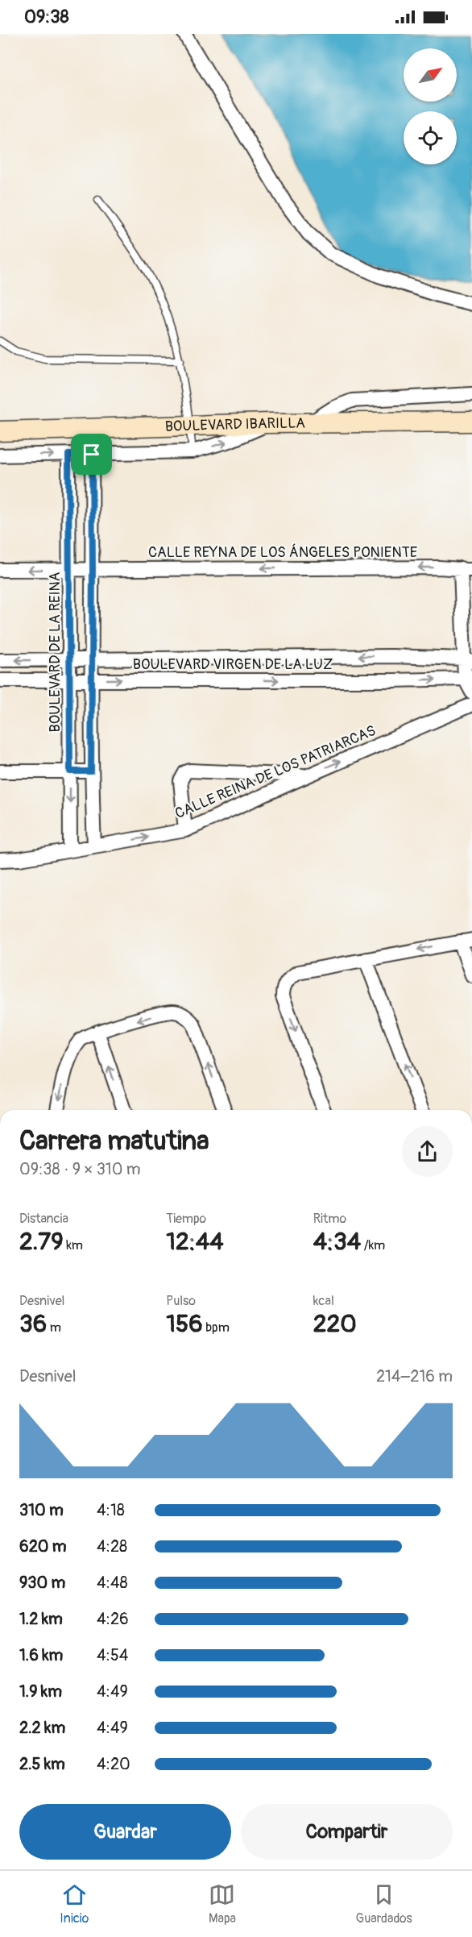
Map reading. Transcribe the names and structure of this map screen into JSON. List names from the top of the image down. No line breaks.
{"streets":{"street":["BOULEVARD IBARILLA","CALLE REYNA DE LOS ÁNGELES PONIENTE","BOULEVARD DE LA REINA","BOULEVARD VIRGEN DE LA LUZ","CALLE REINA DE LOS PATRIARCAS"]},"crossings":[["CALLE REYNA DE LOS ÁNGELES PONIENTE","BOULEVARD DE LA REINA"],["BOULEVARD DE LA REINA","BOULEVARD VIRGEN DE LA LUZ"],["BOULEVARD DE LA REINA","CALLE REINA DE LOS PATRIARCAS"]],"one_way":["CALLE REINA DE LOS PATRIARCAS"],"north":"top right","page":{"status":"09:38","heading":["Carrera matutina","09:38 · 9 × 310 m"],"stats":[["Distancia","2.79 km"],["Tiempo","12:44"],["Ritmo","4:34 /km"],["Desnivel","36 m"],["Pulso","156 bpm"],["kcal","220"]],"chart":["Desnivel","214–216 m"],"list":[{"name":"310 m","note":"4:18"},{"name":"620 m","note":"4:28"},{"name":"930 m","note":"4:48"},{"name":"1.2 km","note":"4:26"},{"name":"1.6 km","note":"4:54"},{"name":"1.9 km","note":"4:49"},{"name":"2.2 km","note":"4:49"},{"name":"2.5 km","note":"4:20"}],"buttons":["Guardar","Compartir"],"tabs":["Inicio","Mapa","Guardados"]}}
